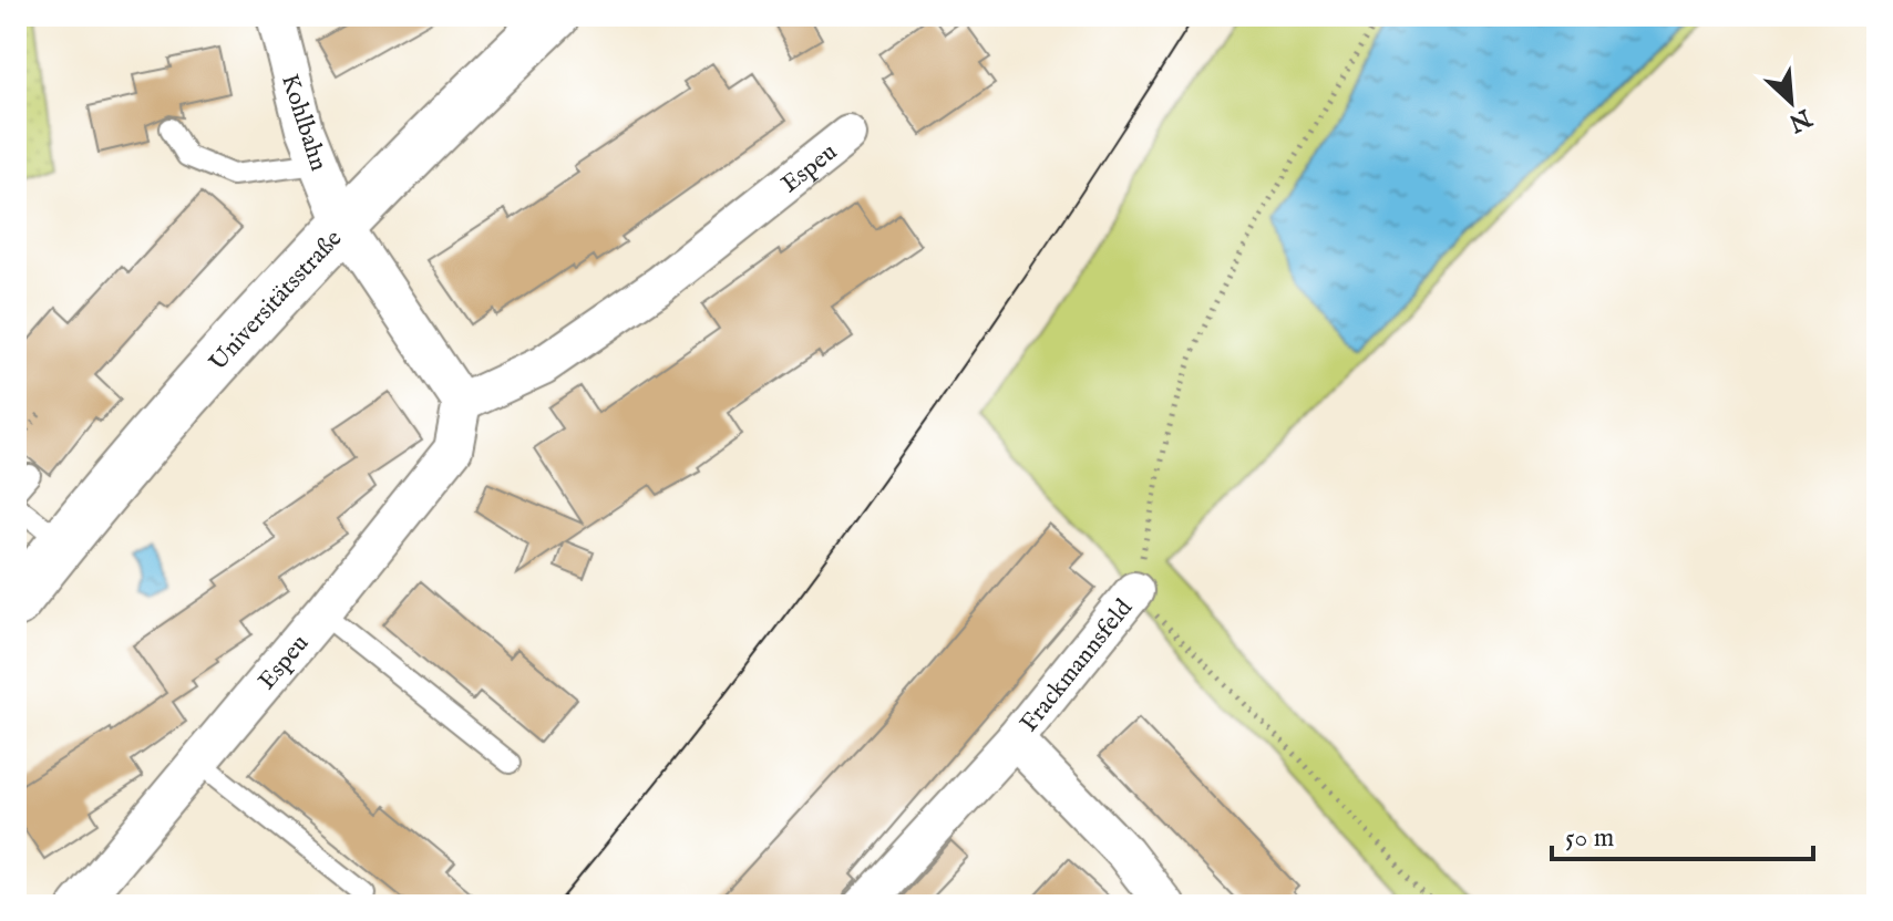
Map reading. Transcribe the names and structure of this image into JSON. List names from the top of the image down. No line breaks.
{"streets":{"street":["Kohlbahn","Espeu","Universitätsstraße","Frackmannsfeld"]},"crossings":[["Kohlbahn","Universitätsstraße"]],"scale_bar":"50 m","north":"bottom right"}
